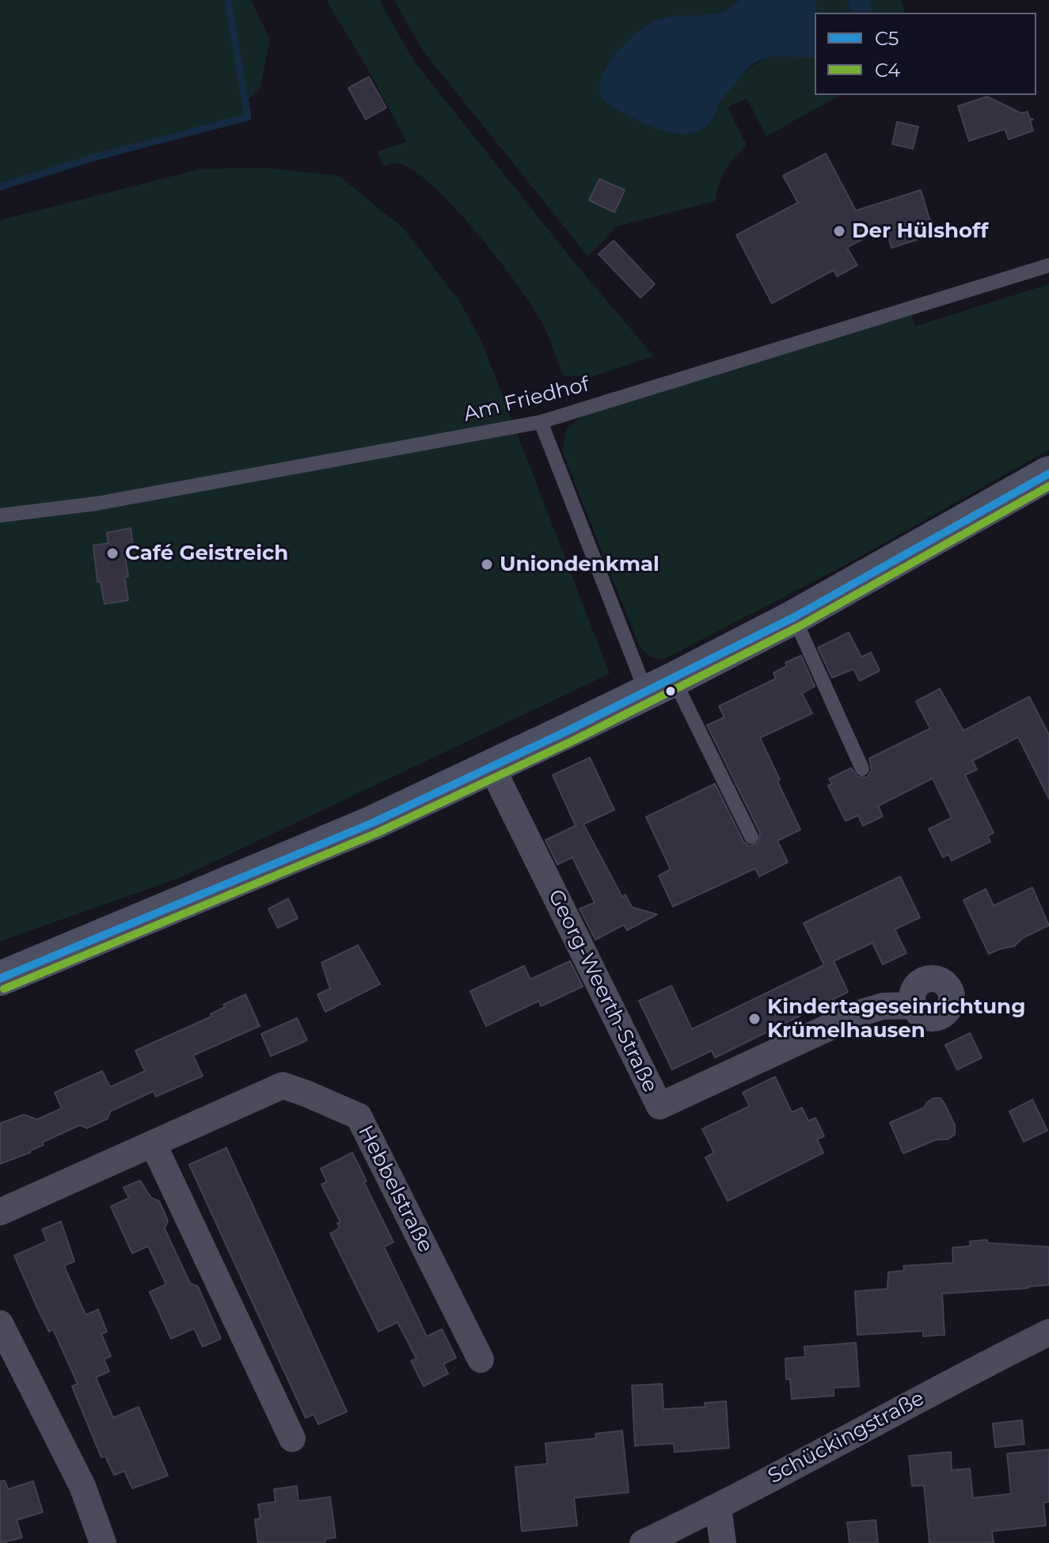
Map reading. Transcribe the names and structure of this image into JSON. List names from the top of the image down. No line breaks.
{"streets":{"street":["Georg-Weerth-Straße","Hebbelstraße","Schückingstraße"],"lane":["Am Friedhof"]},"places":["Der Hülshoff","Café Geistreich","Uniondenkmal","Kindertageseinrichtung Krümelhausen"],"lines":["transit line C5","transit line C4"],"legend":["C5","C4"]}
